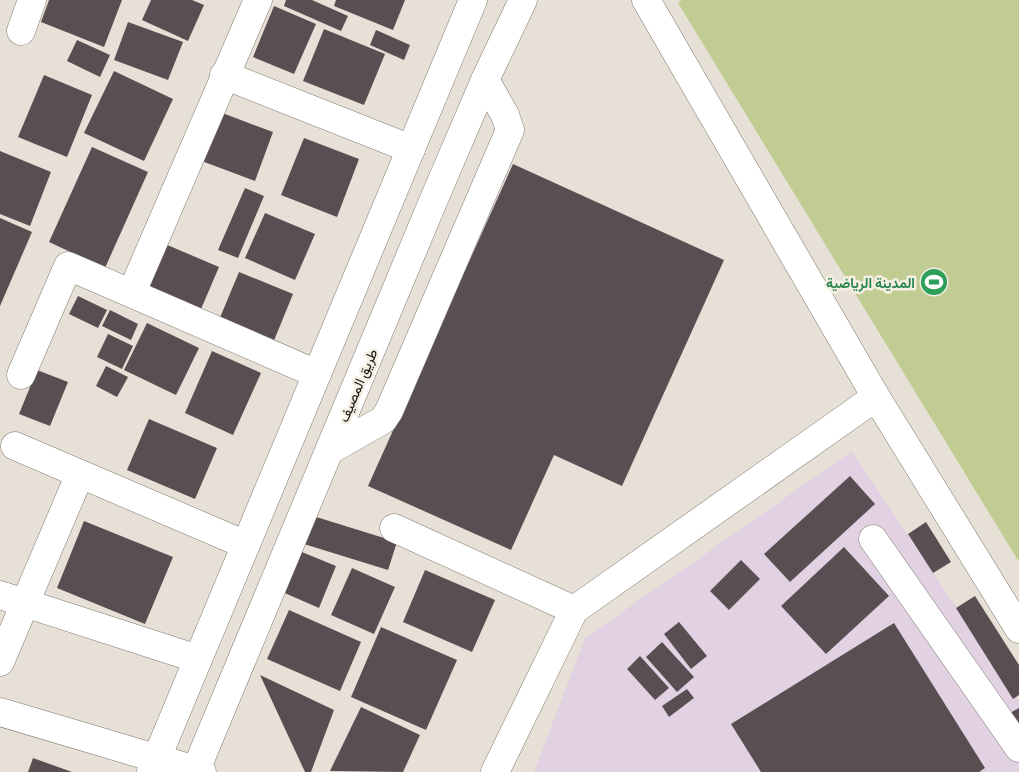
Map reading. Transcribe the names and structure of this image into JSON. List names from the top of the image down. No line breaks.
{"streets":{"street":["طريق المصيف"]},"places":{"sports":["المدينة الرياضية"]}}
